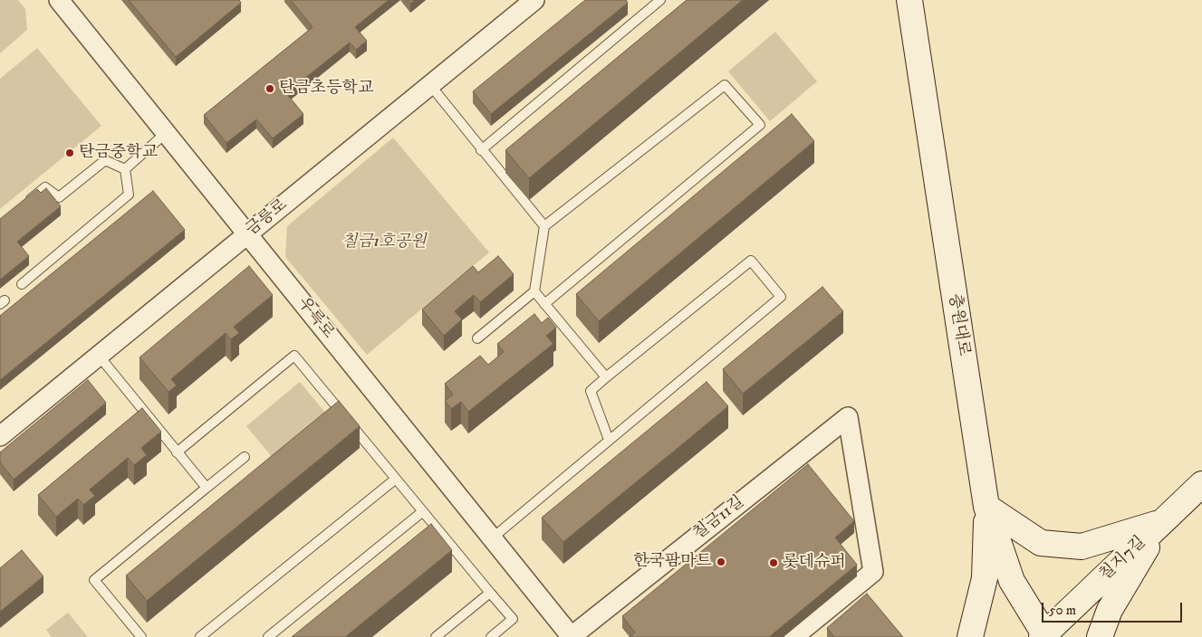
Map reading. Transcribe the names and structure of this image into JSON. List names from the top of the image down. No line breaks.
{"streets":{"street":["금릉로","우륵로","충원대로","칠금11길","칠지7길"]},"crossings":[["금릉로","우륵로"],["우륵로","칠금11길"],["충원대로","칠지7길"]],"parks":["칠금1호공원"],"places":["탄금초등학교","탄금중학교","한국팜마트","롯데슈퍼"],"scale_bar":"50 m"}
